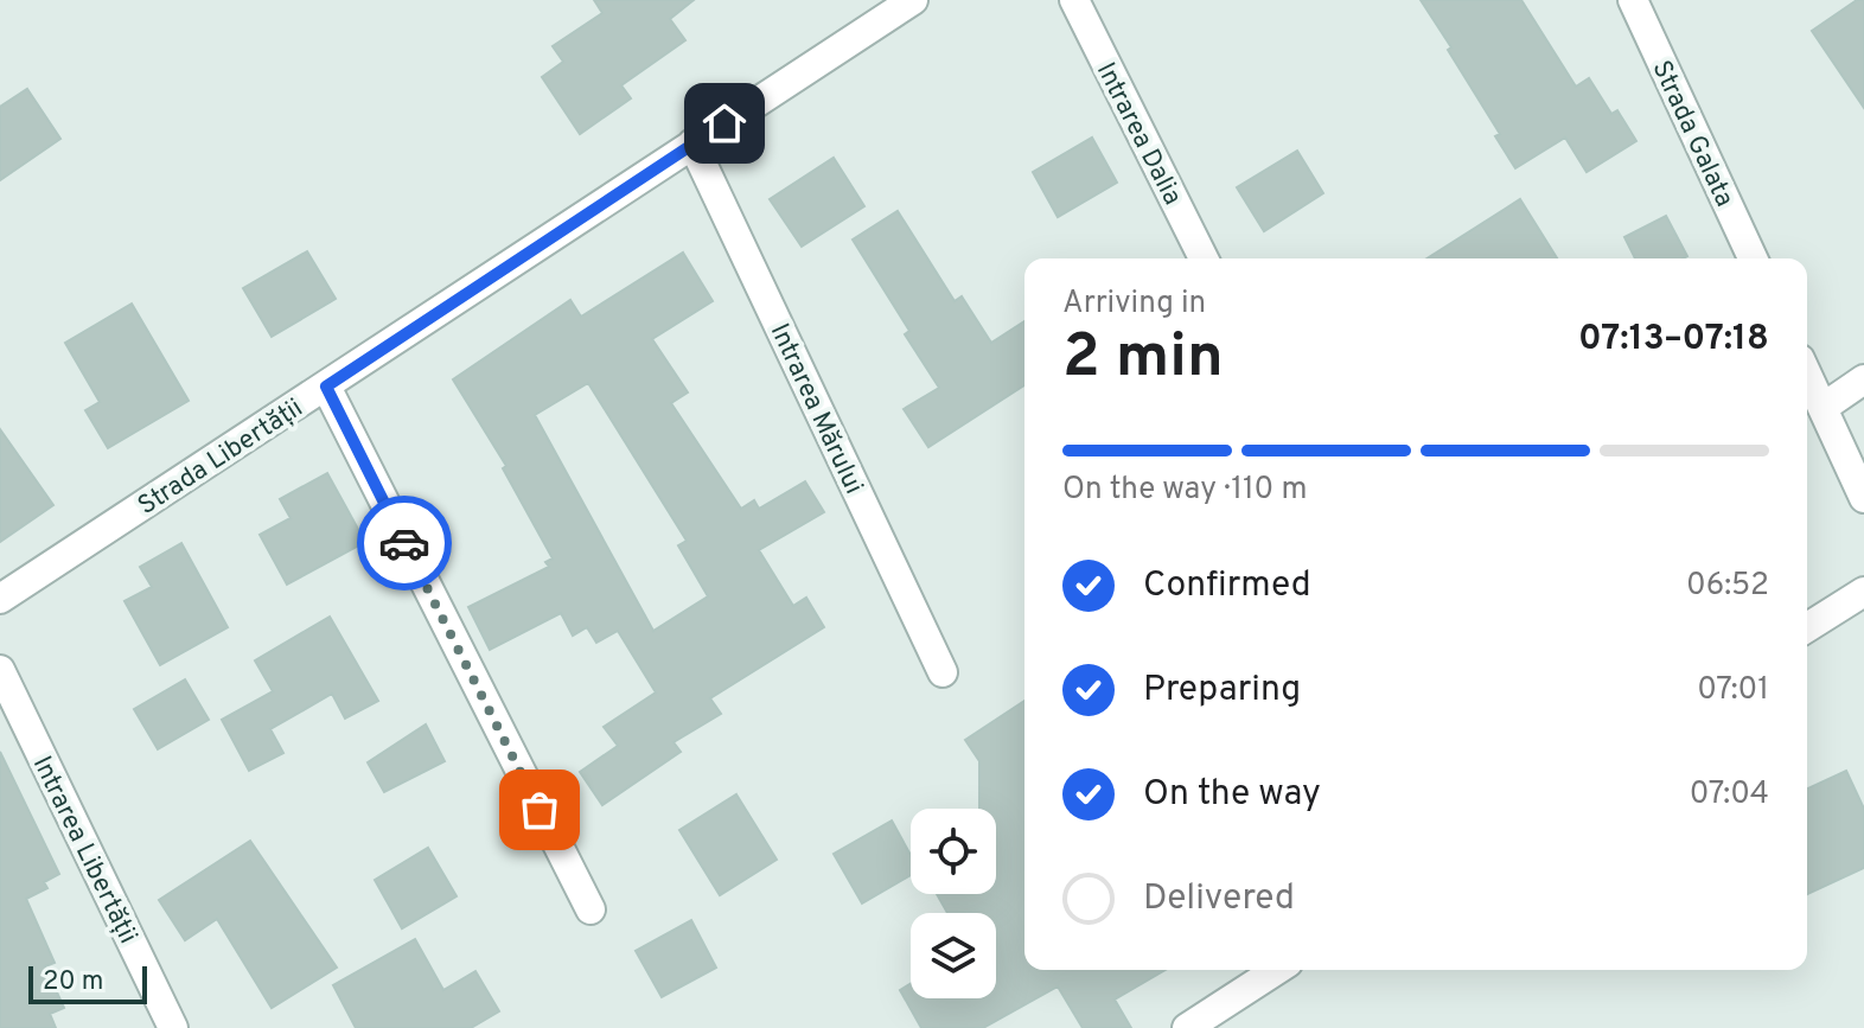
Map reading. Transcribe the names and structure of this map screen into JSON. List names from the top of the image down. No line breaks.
{"streets":{"street":["Intrarea Dalia","Strada Galata","Intrarea Mărului","Strada Libertății","Intrarea Libertății"]},"crossings":[["Intrarea Mărului","Strada Libertății"]],"scale_bar":"20 m","page":{"heading":["2 min","Arriving in","07:13–07:18"],"bar":"On the way · 110 m","list":[["Confirmed","06:52"],["Preparing","07:01"],["On the way","07:04"],"Delivered"],"scale":"20 m"}}
